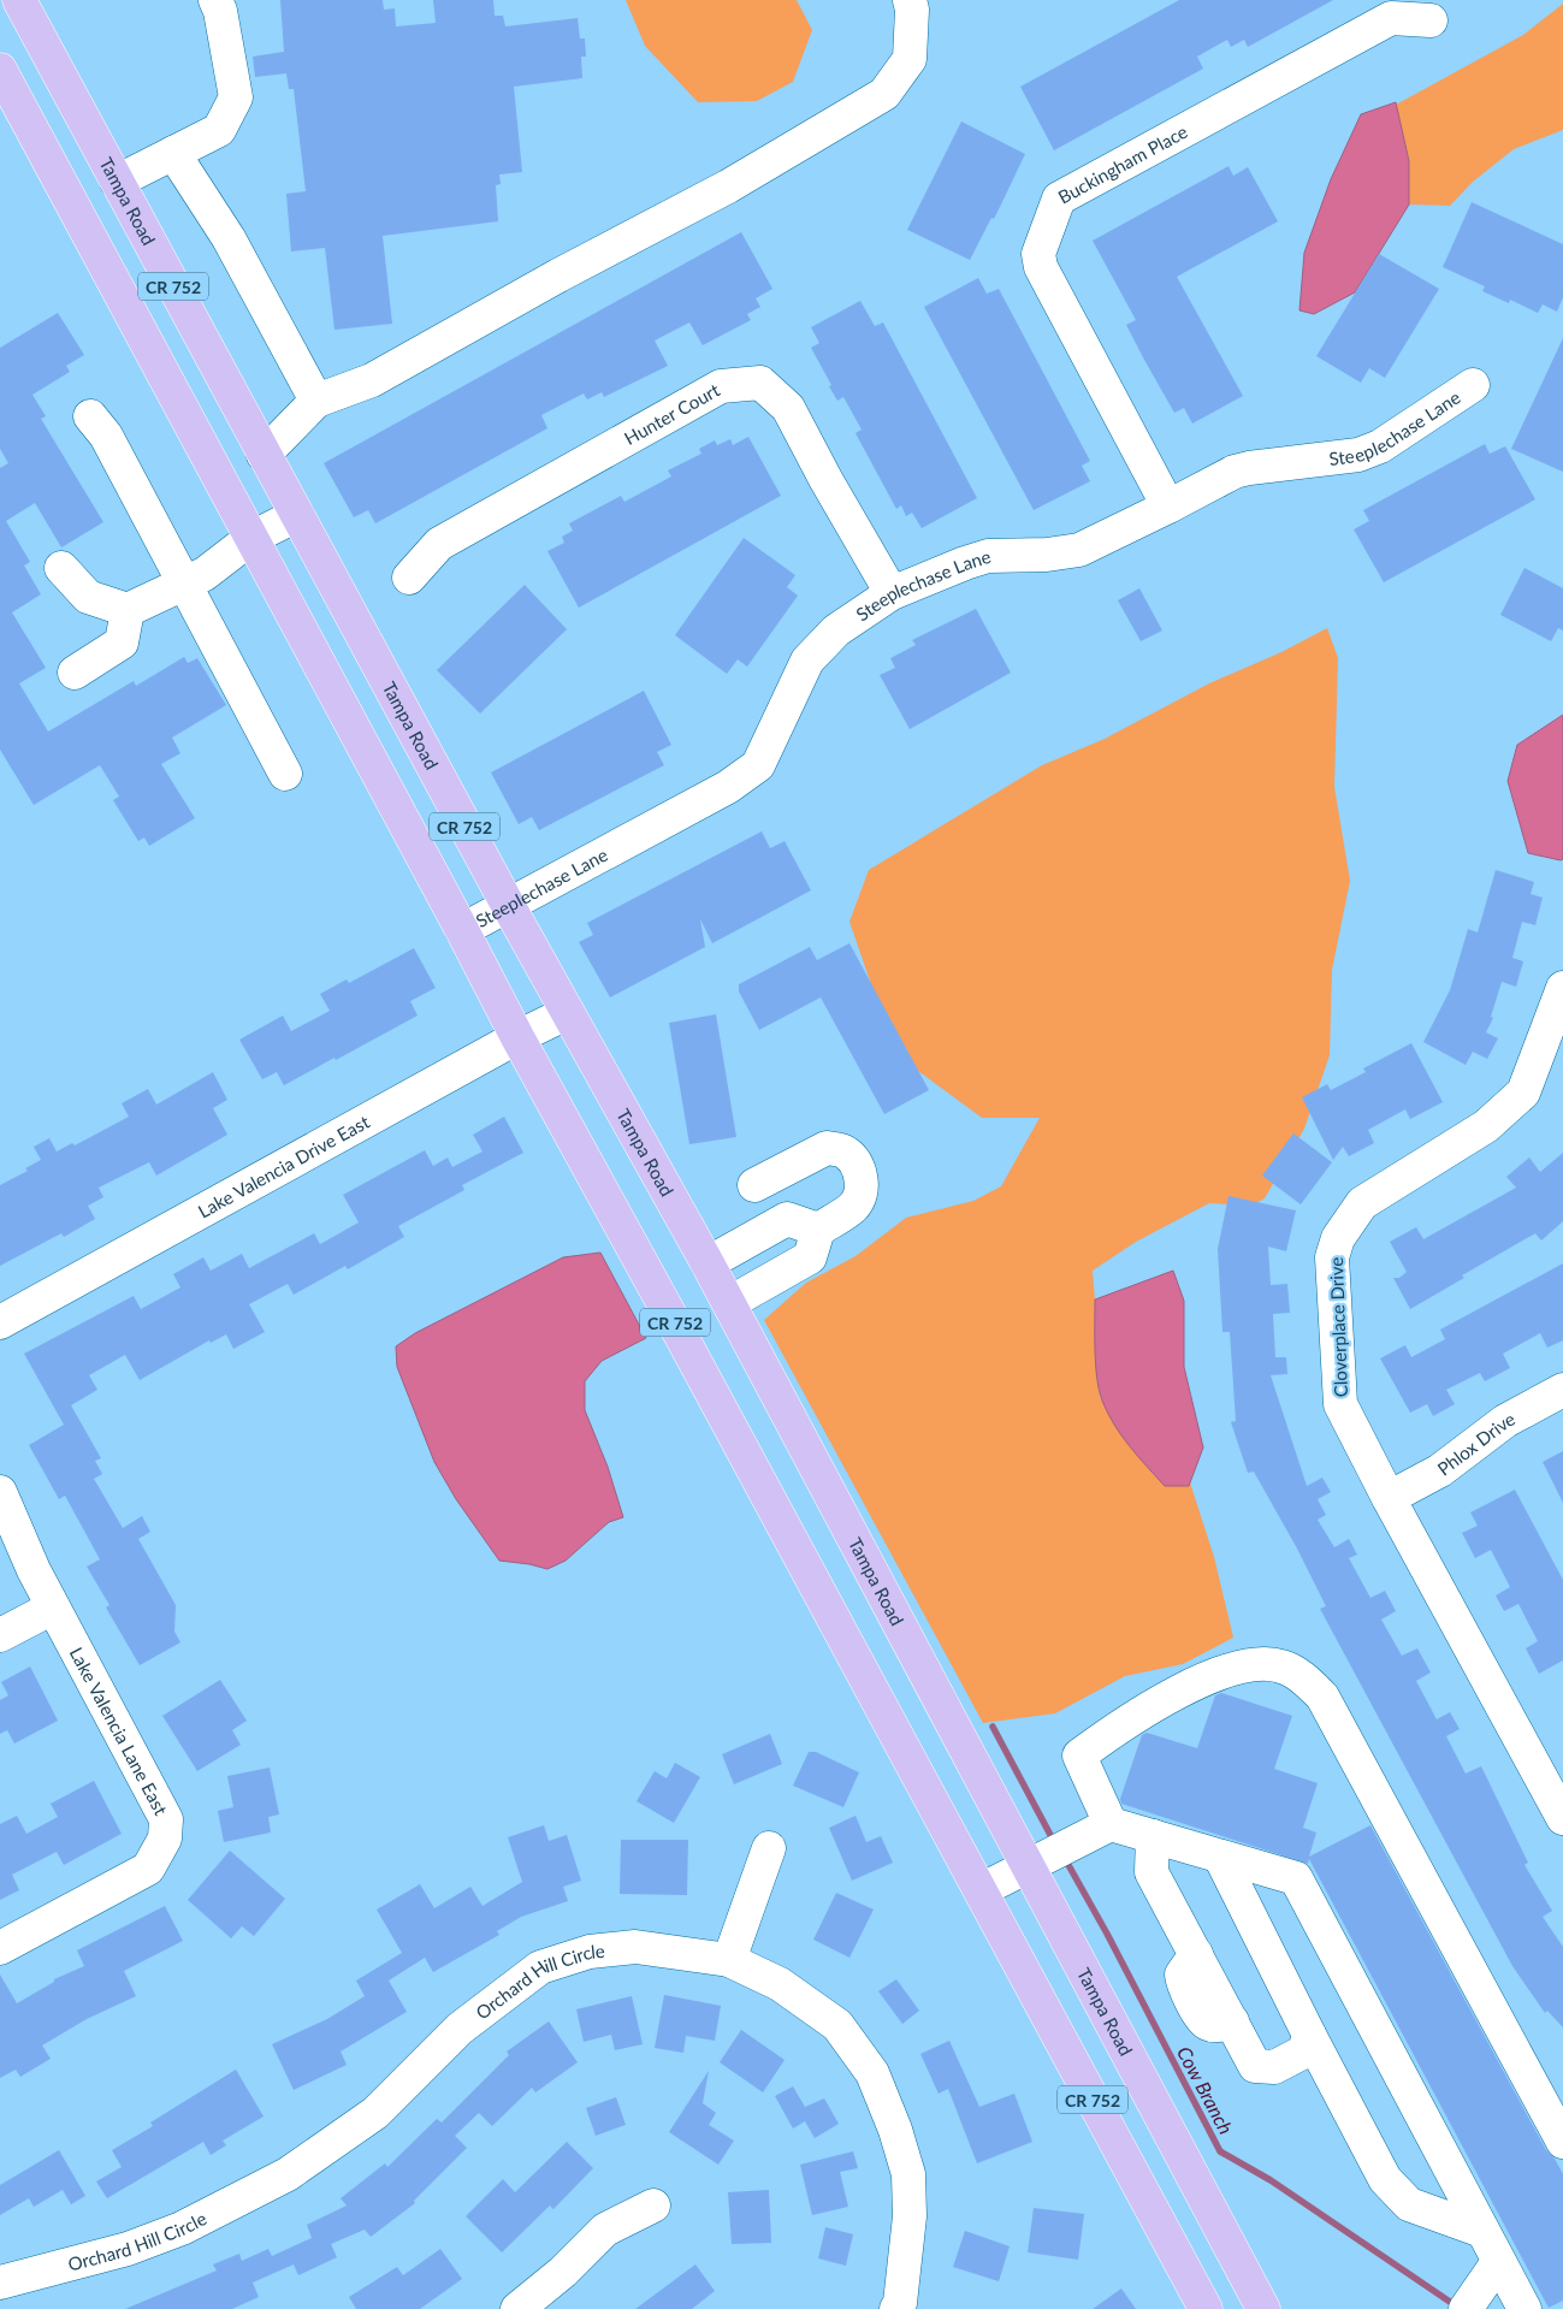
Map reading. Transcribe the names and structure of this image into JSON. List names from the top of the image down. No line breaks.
{"streets":{"main road":["Tampa Road","CR 752"],"street":["Buckingham Place","Hunter Court","Steeplechase Lane","Lake Valencia Drive East","Cloverplace Drive","Phlox Drive","Lake Valencia Lane East","Orchard Hill Circle"]},"crossings":[["Buckingham Place","Steeplechase Lane"],["Tampa Road","Steeplechase Lane"],["Tampa Road","Lake Valencia Drive East"],["CR 752","Steeplechase Lane"],["CR 752","Lake Valencia Drive East"],["Hunter Court","Steeplechase Lane"],["Cloverplace Drive","Phlox Drive"]],"water":["Cow Branch"]}
